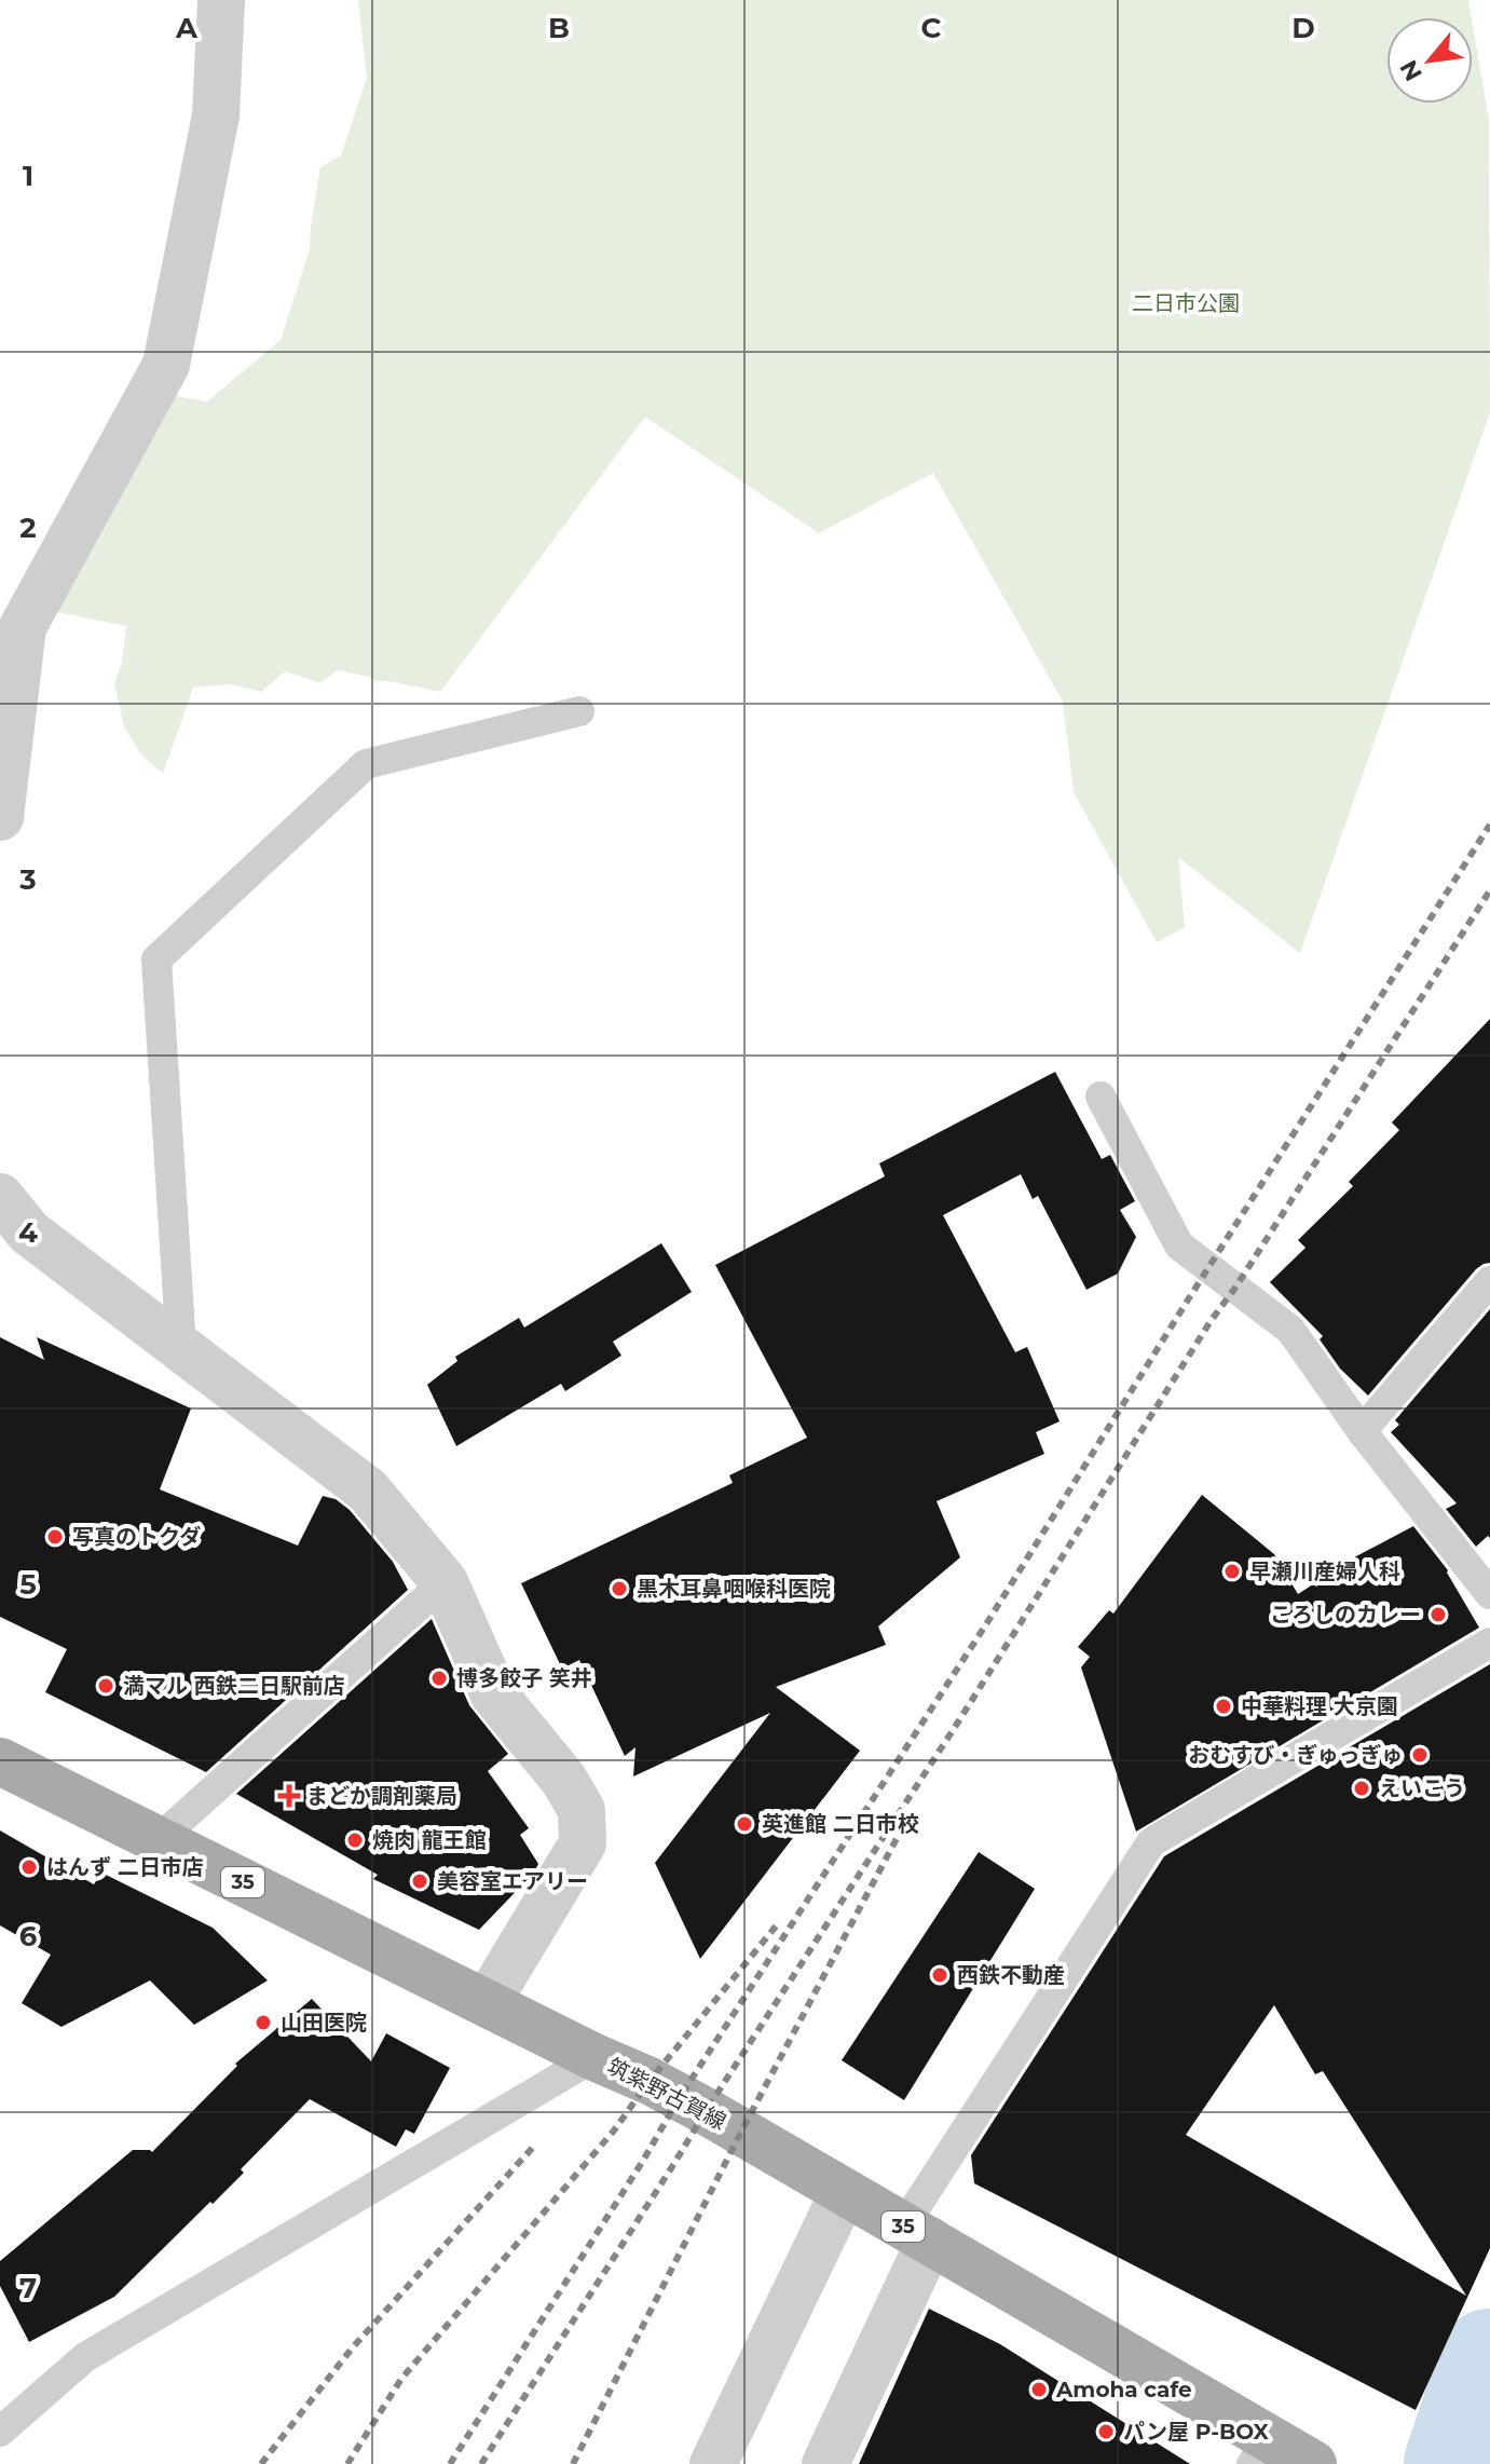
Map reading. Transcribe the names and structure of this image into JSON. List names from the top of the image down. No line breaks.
{"streets":{"main road":["35","筑紫野古賀線"]},"parks":["二日市公園"],"places":{"other":["写真のトクダ","早瀬川産婦人科","黒木耳鼻咽喉科医院","ころしのカレー","博多餃子 笑井","満マル 西鉄二日駅前店","中華料理 大京園","おむすび・ぎゅっぎゅ","えいこう","英進館 二日市校","焼肉 龍王館","はんず 二日市店","美容室エアリー","西鉄不動産","山田医院","Amoha cafe","パン屋 P-BOX"],"health":["まどか調剤薬局"]},"north":"bottom left","grid":{"columns":["A","B","C","D"],"rows":["1","2","3","4","5","6","7"]}}
